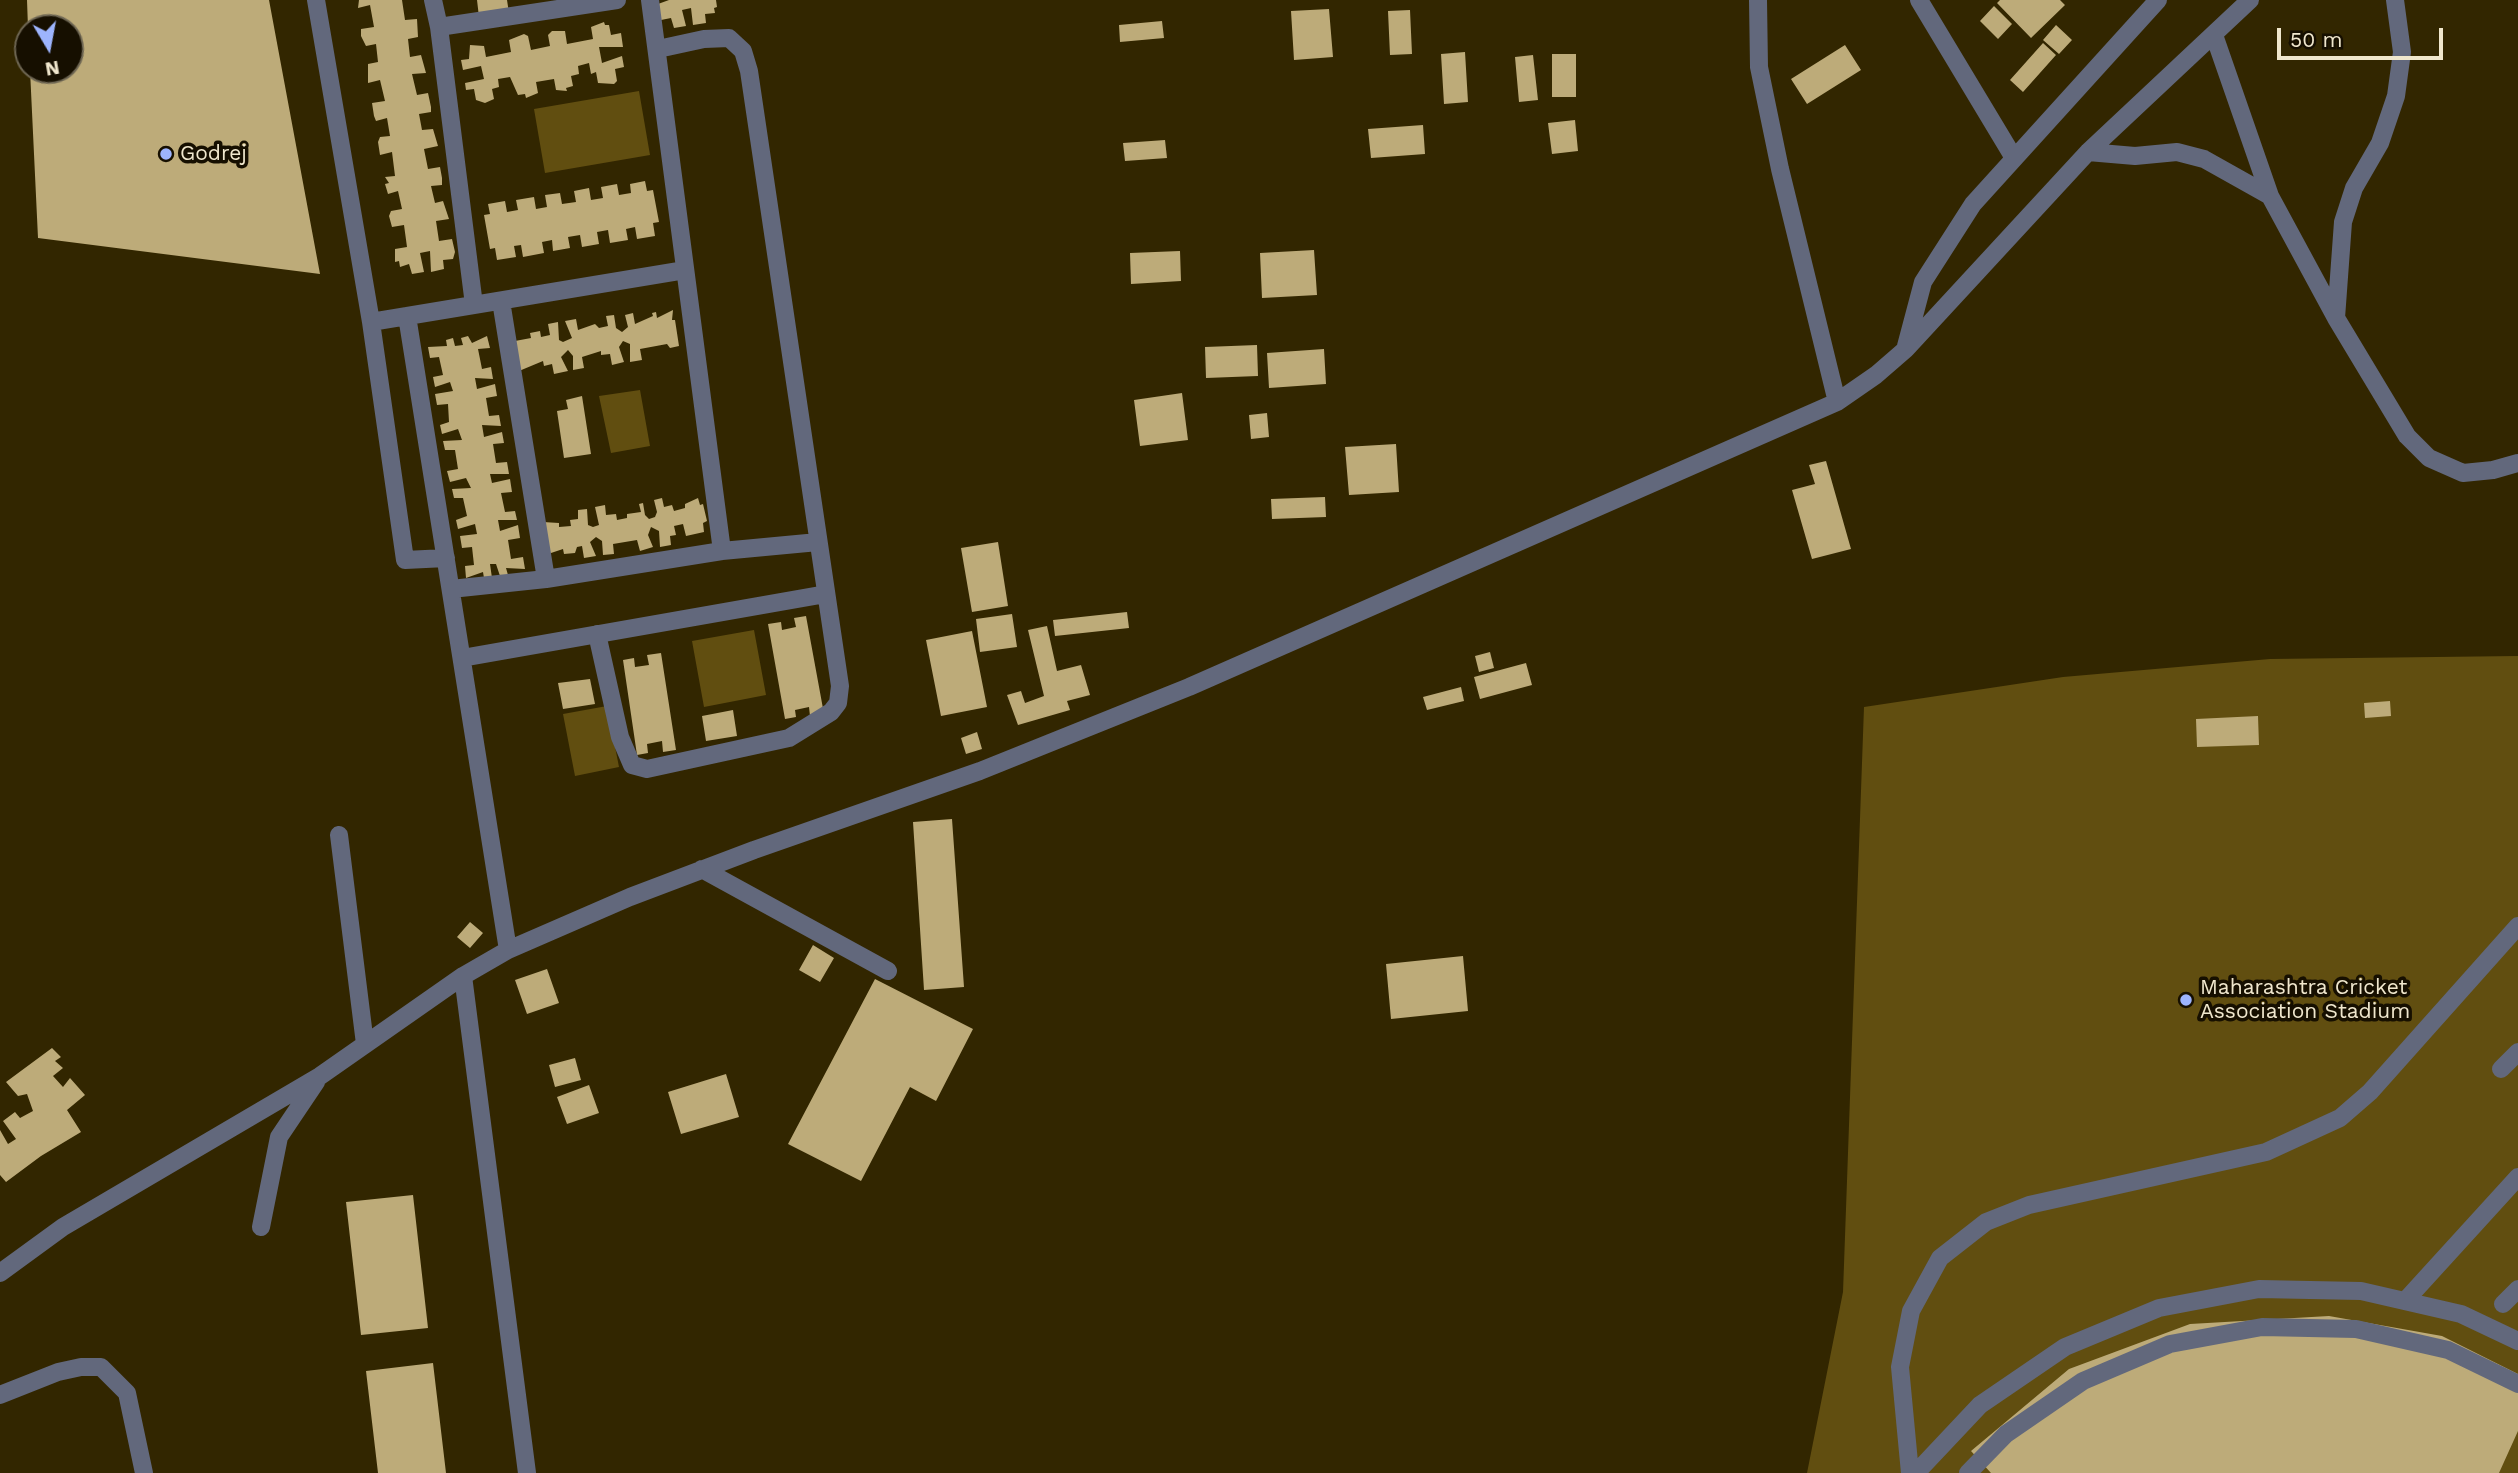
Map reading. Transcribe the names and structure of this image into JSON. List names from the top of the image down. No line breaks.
{"places":["Godrej","Maharashtra Cricket Association Stadium"],"scale_bar":"50 m","north":"bottom"}
